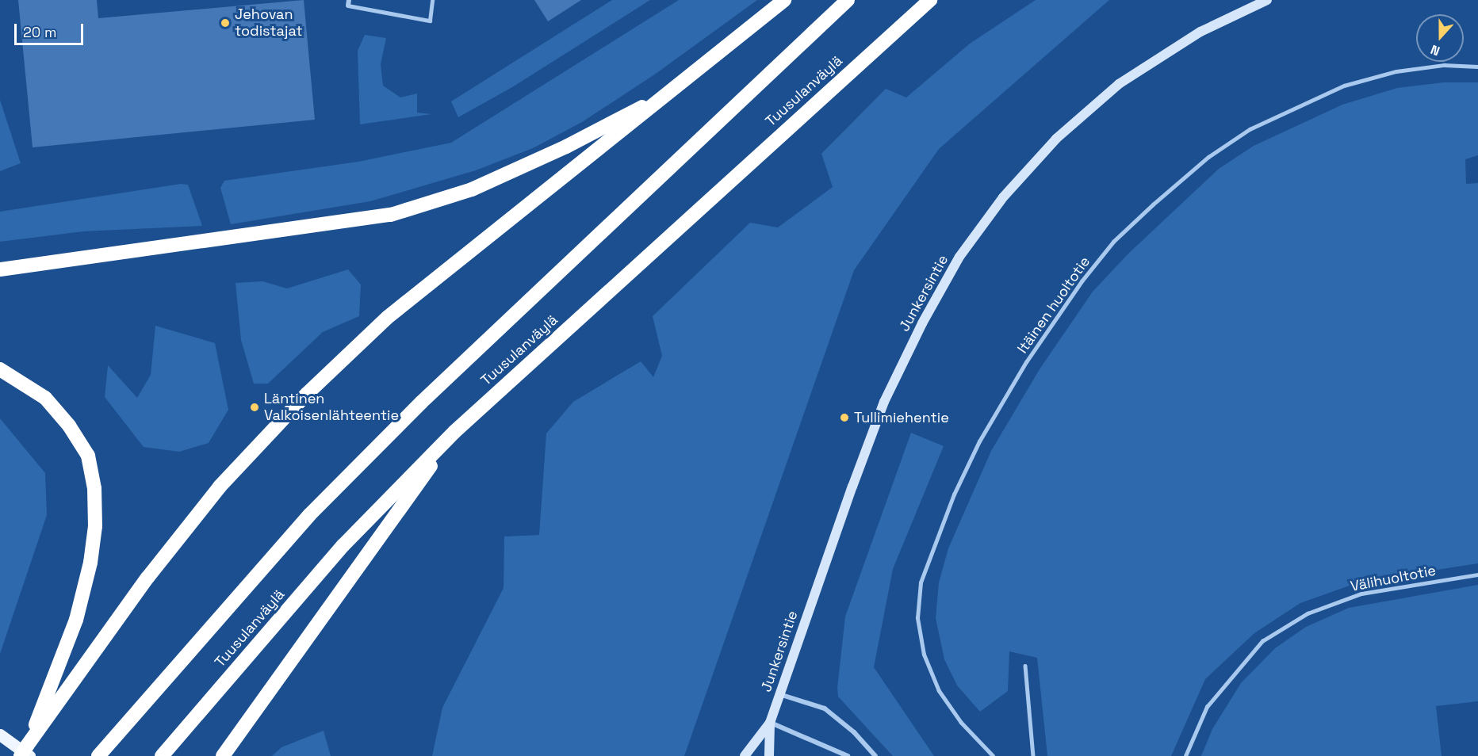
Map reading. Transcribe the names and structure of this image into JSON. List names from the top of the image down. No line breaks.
{"streets":{"highway":["Tuusulanväylä"],"main road":["Junkersintie"],"lane":["Itäinen huoltotie","Välihuoltotie"]},"places":["Jehovan todistajat","Läntinen Valkoisenlähteentie","Tullimiehentie"],"scale_bar":"20 m","north":"bottom"}
